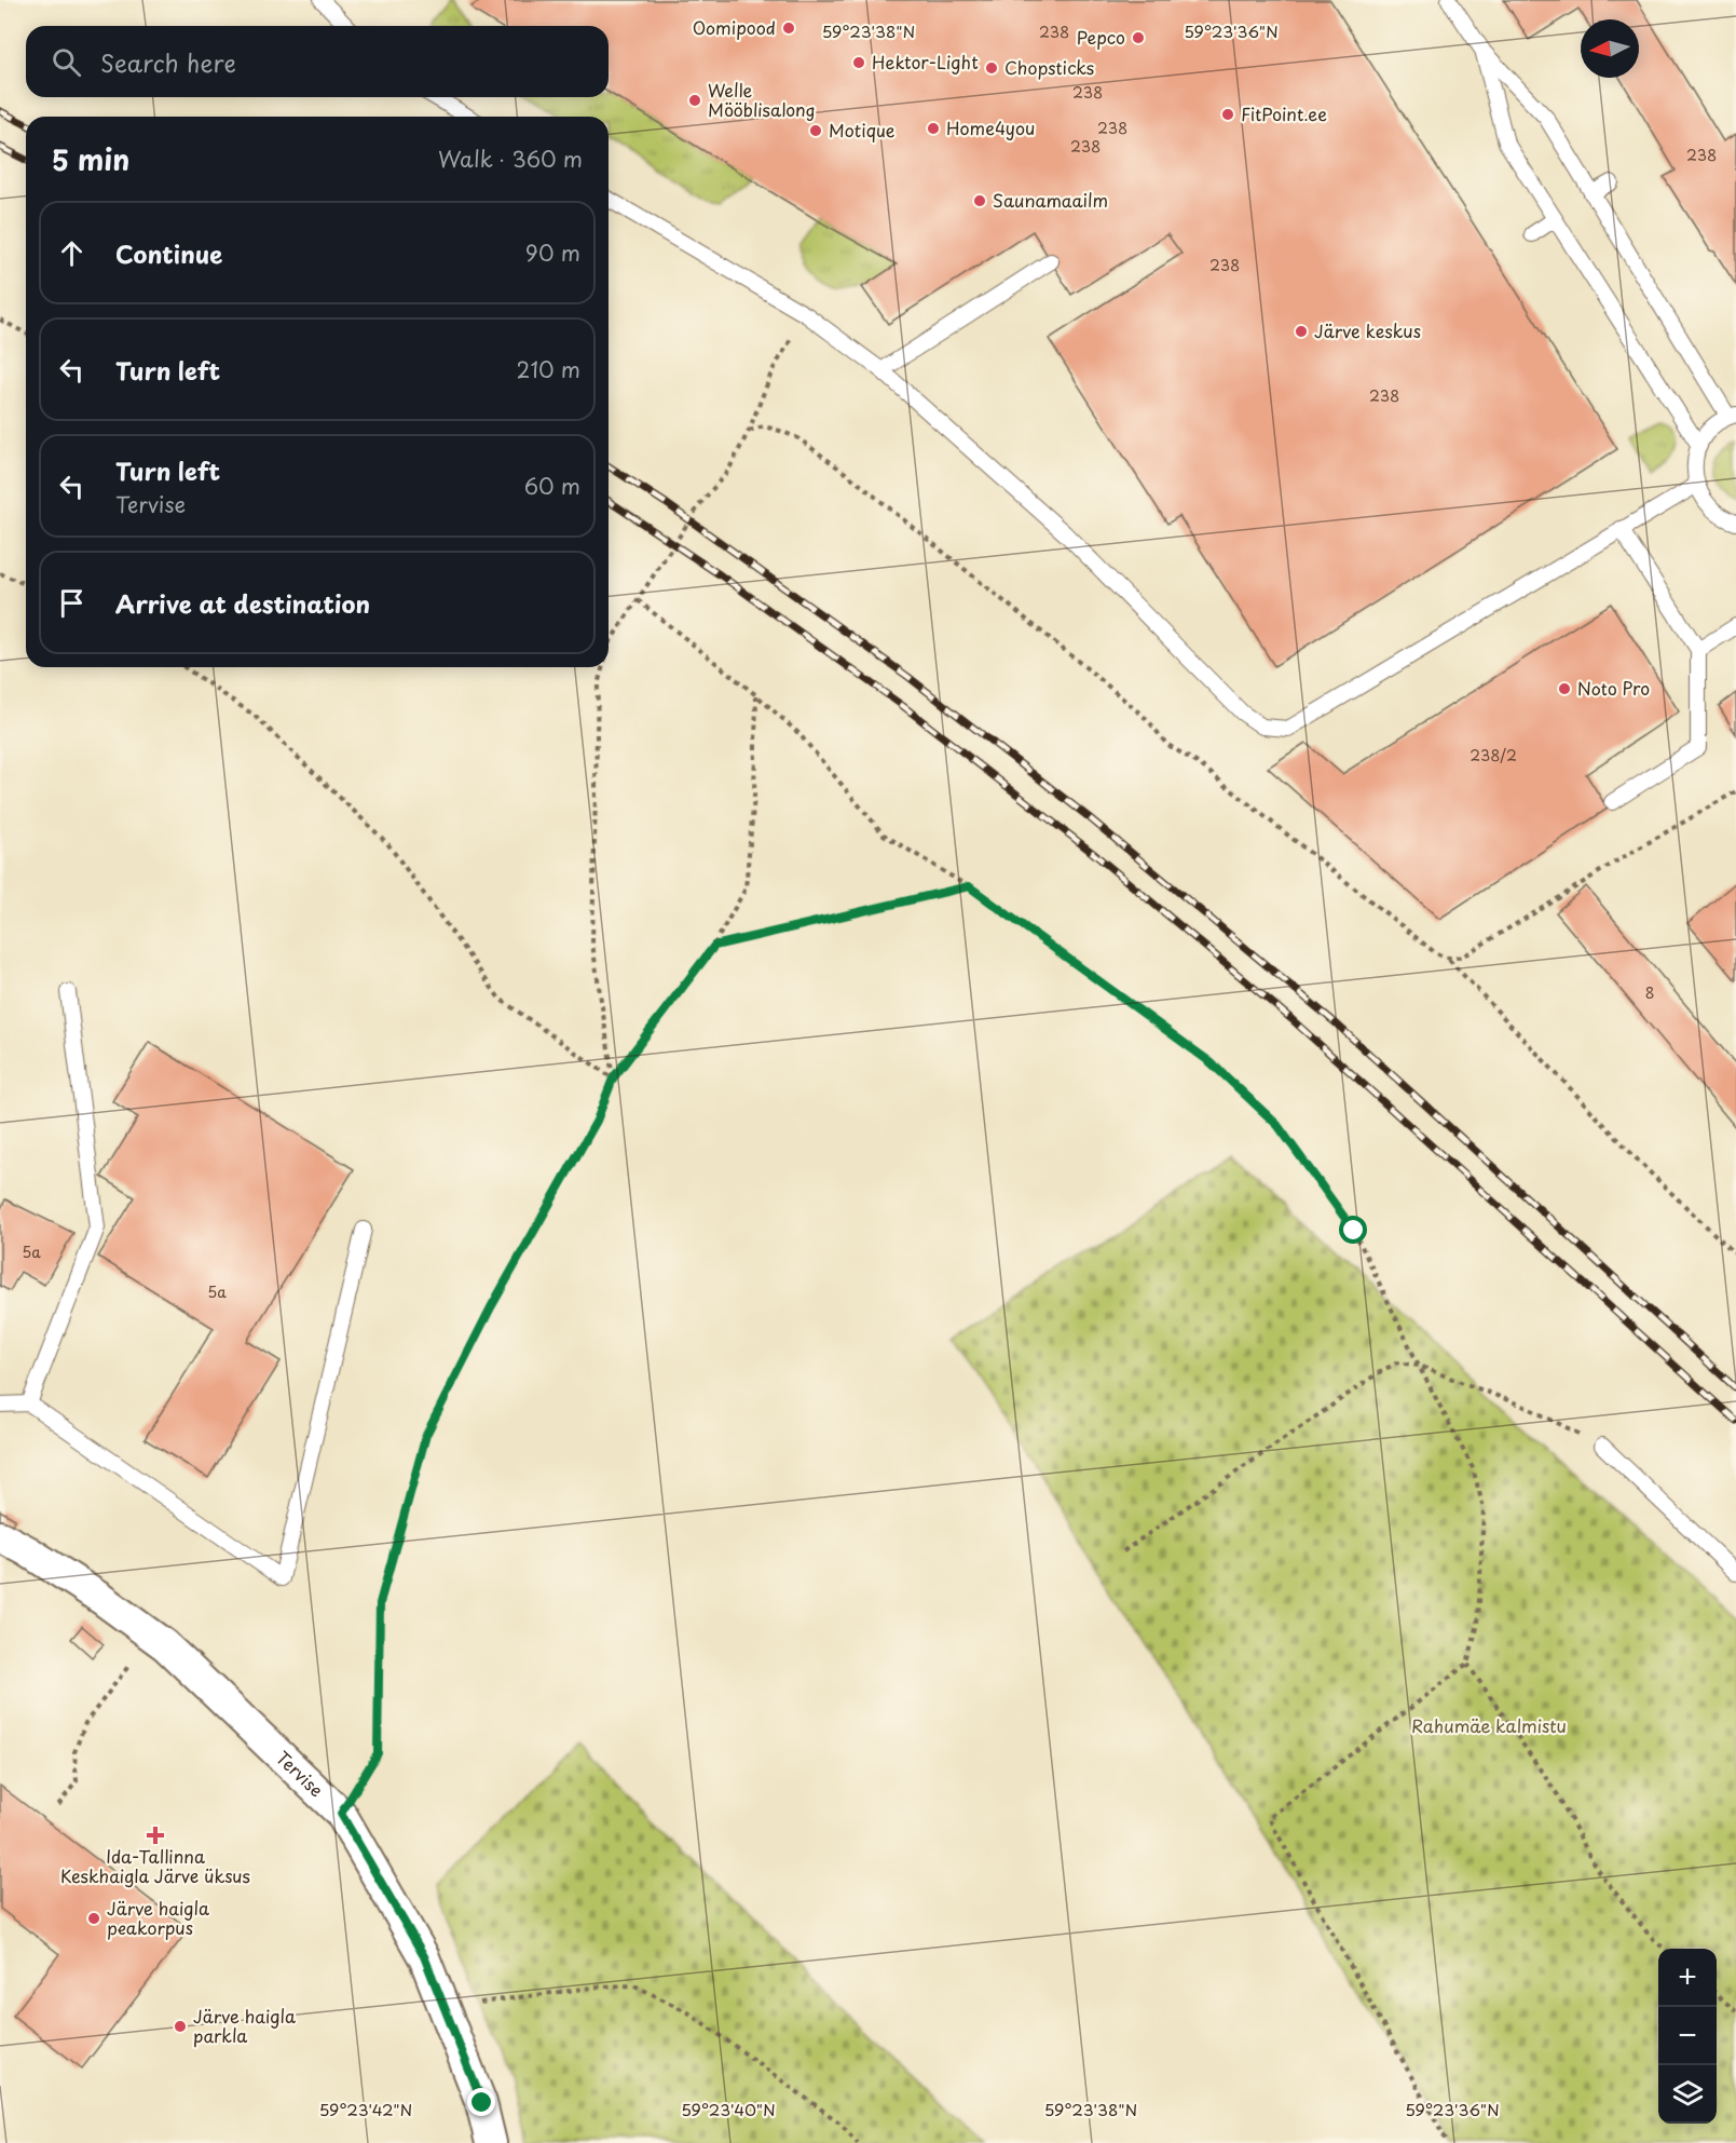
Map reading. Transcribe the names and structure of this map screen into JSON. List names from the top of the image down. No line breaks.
{"streets":{"street":["Tervise"]},"parks":["Rahumäe kalmistu"],"places":{"other":["Oomipood","Pepco","Hektor-Light","Chopsticks","Welle Mööblisalong","FitPoint.ee","Home4you","Motique","Saunamaailm","Järve keskus","Noto Pro","Järve haigla peakorpus","Järve haigla parkla"],"health":["Ida-Tallinna Keskhaigla Järve üksus"]},"house_numbers":["238","238","238","238","238","238","238","238/2","8","5a","5a"],"north":"left","page":{"search":"Search here","heading":["5 min","Walk · 360 m"],"list":[["Continue","90 m"],["Turn left","210 m"],["Turn left","Tervise","60 m"],"Arrive at destination"],"map_buttons":["+","−"]},"coordinates":["59°23'38\"N","59°23'36\"N","59°23'42\"N","59°23'40\"N"]}
